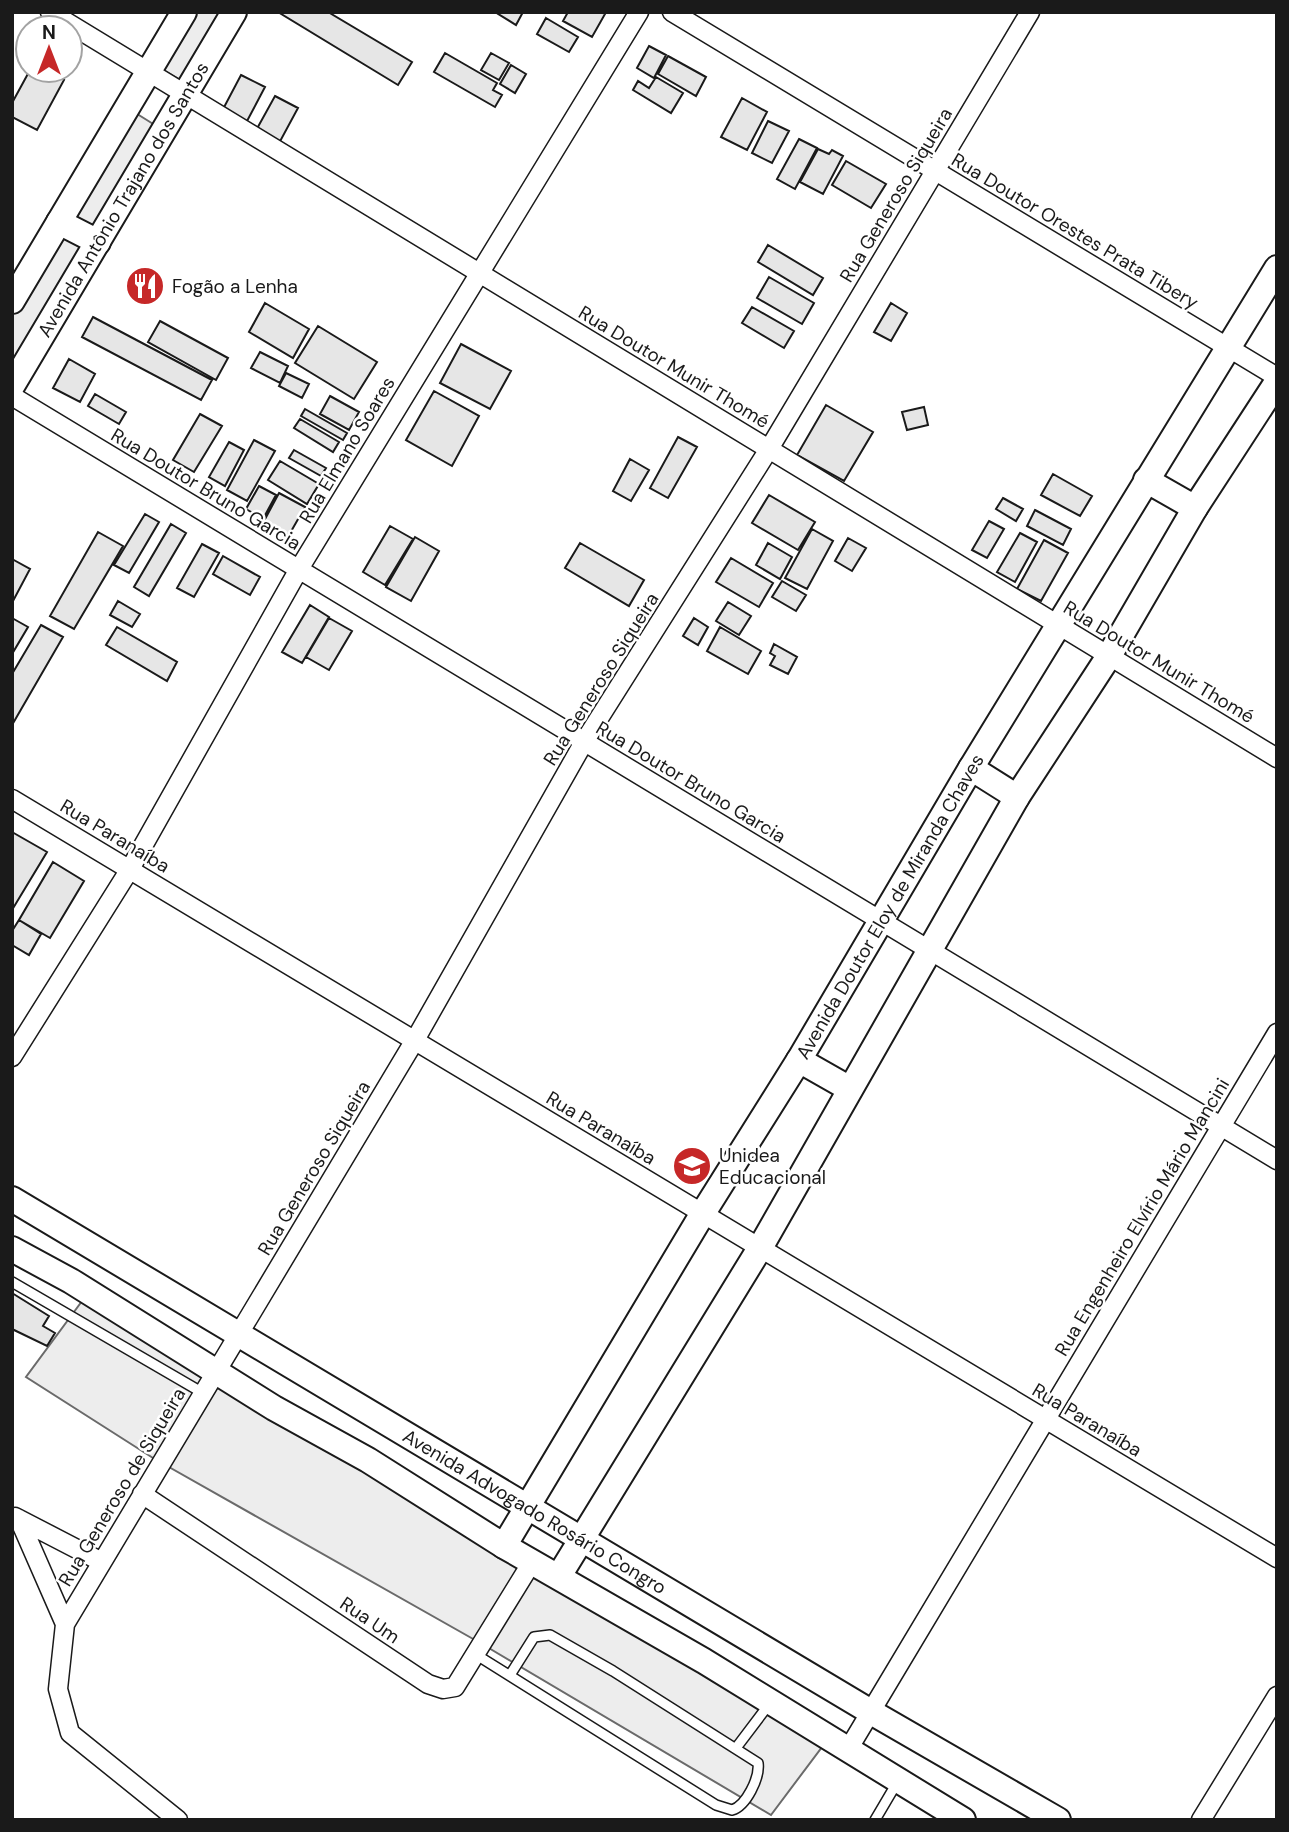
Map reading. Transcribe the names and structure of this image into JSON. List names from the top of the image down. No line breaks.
{"streets":{"main road":["Avenida Antônio Trajano dos Santos","Avenida Doutor Eloy de Miranda Chaves","Avenida Advogado Rosário Congro"],"street":["Rua Generoso Siqueira","Rua Doutor Orestes Prata Tibery","Rua Doutor Munir Thomé","Rua Elmano Soares","Rua Doutor Bruno Garcia","Rua Paranaíba","Rua Engenheiro Elvírio Mário Mancini","Rua Generoso de Siqueira","Rua Um"]},"crossings":[["Rua Generoso Siqueira","Rua Doutor Orestes Prata Tibery"],["Rua Generoso Siqueira","Rua Doutor Munir Thomé"],["Rua Generoso Siqueira","Rua Doutor Bruno Garcia"],["Rua Generoso Siqueira","Rua Paranaíba"],["Rua Generoso Siqueira","Rua Generoso de Siqueira"],["Rua Generoso Siqueira","Avenida Advogado Rosário Congro"],["Avenida Antônio Trajano dos Santos","Rua Doutor Munir Thomé"],["Rua Doutor Orestes Prata Tibery","Avenida Doutor Eloy de Miranda Chaves"],["Rua Doutor Munir Thomé","Rua Elmano Soares"],["Rua Doutor Munir Thomé","Avenida Doutor Eloy de Miranda Chaves"],["Rua Elmano Soares","Rua Doutor Bruno Garcia"],["Rua Elmano Soares","Rua Paranaíba"],["Rua Doutor Bruno Garcia","Avenida Doutor Eloy de Miranda Chaves"],["Rua Doutor Bruno Garcia","Rua Engenheiro Elvírio Mário Mancini"],["Rua Paranaíba","Avenida Doutor Eloy de Miranda Chaves"],["Rua Paranaíba","Rua Engenheiro Elvírio Mário Mancini"],["Avenida Doutor Eloy de Miranda Chaves","Avenida Advogado Rosário Congro"],["Rua Engenheiro Elvírio Mário Mancini","Avenida Advogado Rosário Congro"],["Rua Generoso de Siqueira","Rua Um"]],"places":{"restaurant":["Fogão a Lenha"],"school or university":["Unidea Educacional"]},"north":"top"}
